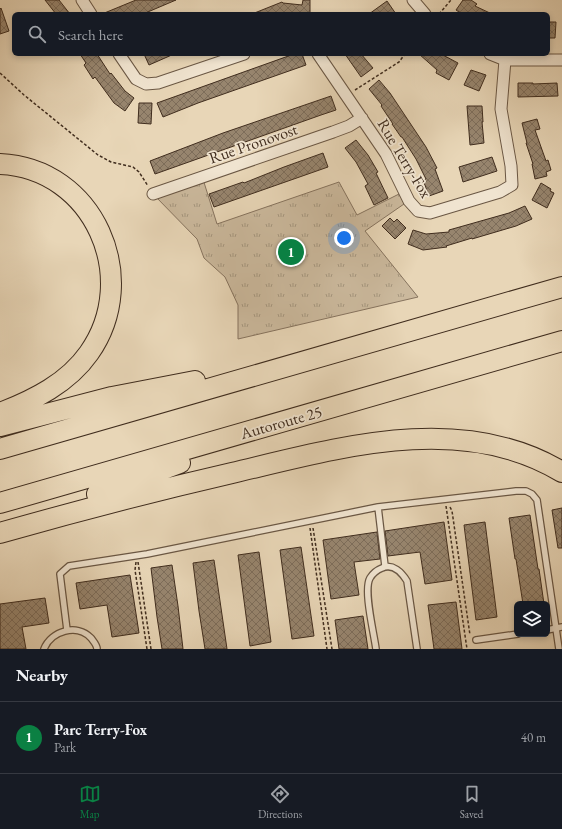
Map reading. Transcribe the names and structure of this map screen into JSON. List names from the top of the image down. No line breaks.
{"streets":{"highway":["Autoroute 25"],"street":["Rue Pronovost","Rue Terry-Fox"]},"crossings":[["Rue Pronovost","Rue Terry-Fox"]],"page":{"search":"Search here","pins":"1","heading":"Nearby","list":[{"mark":"1","name":"Parc Terry-Fox","note":"Park","value":"40 m"}],"nav":["Map","Directions","Saved"]}}
